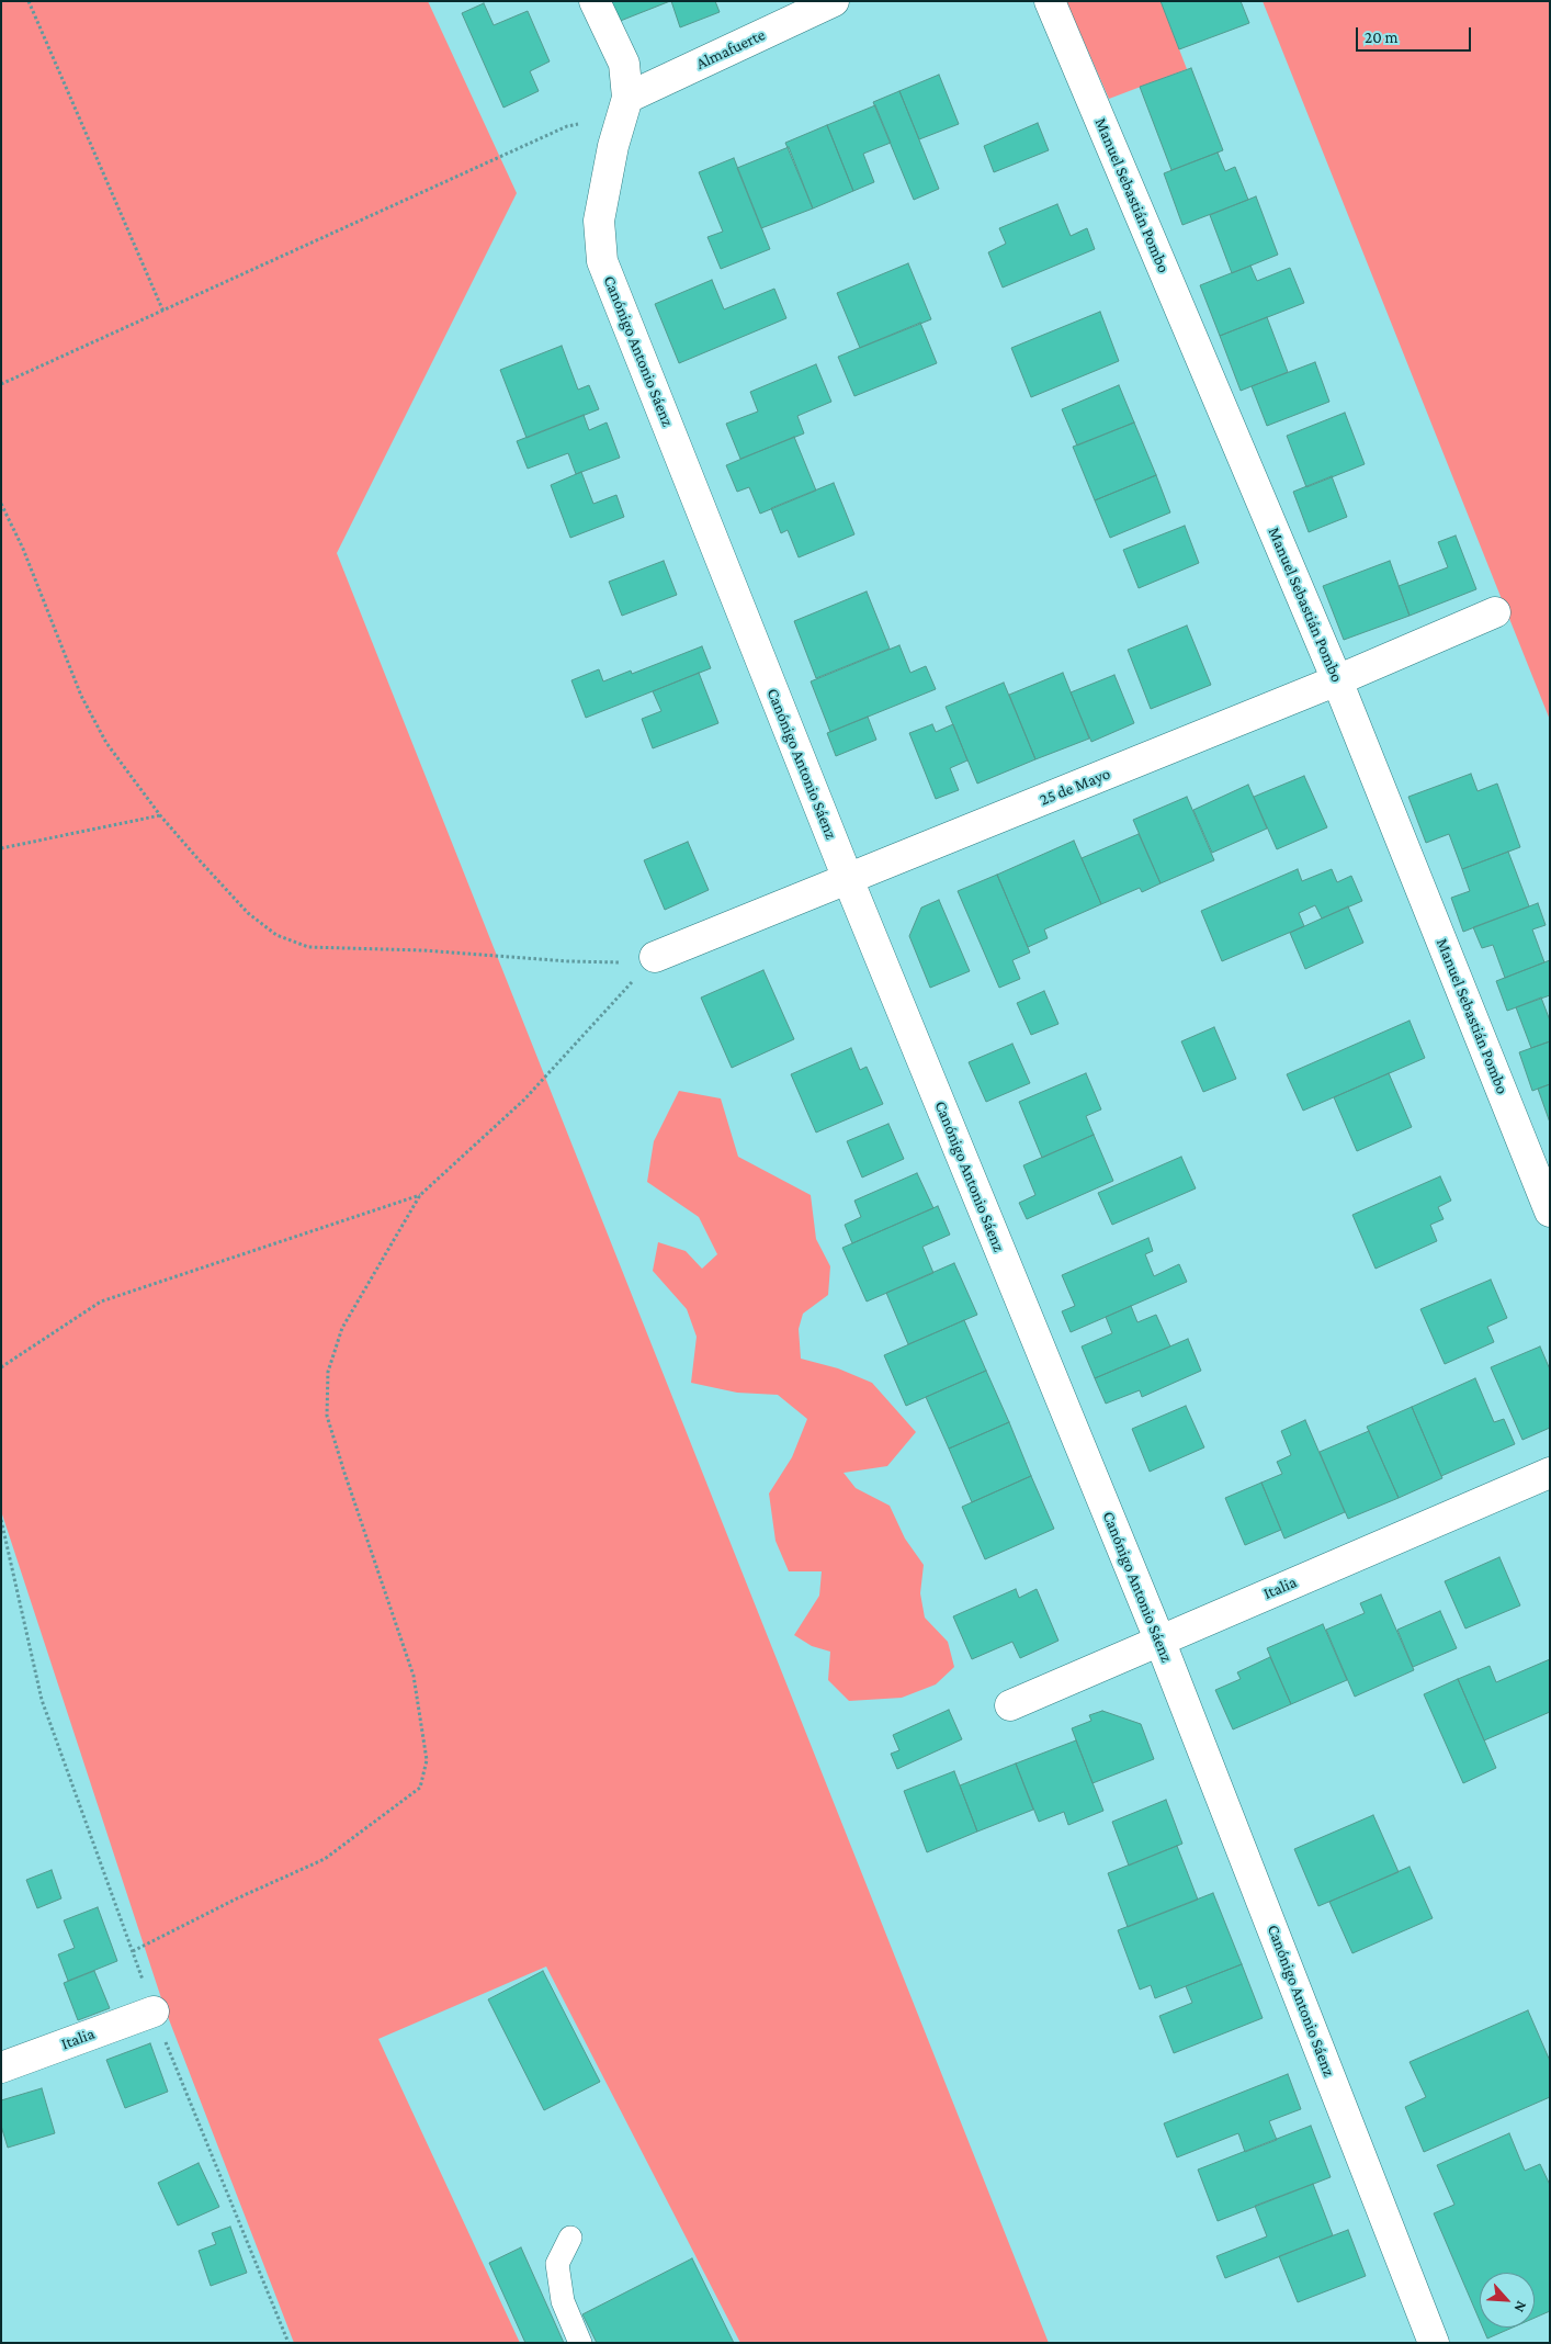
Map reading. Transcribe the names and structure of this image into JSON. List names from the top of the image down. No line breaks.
{"streets":{"street":["Almafuerte","Manuel Sebastián Pombo","Canónigo Antonio Sáenz","25 de Mayo","Italia"]},"crossings":[["Almafuerte","Canónigo Antonio Sáenz"],["Manuel Sebastián Pombo","25 de Mayo"],["Canónigo Antonio Sáenz","25 de Mayo"],["Canónigo Antonio Sáenz","Italia"]],"scale_bar":"20 m","north":"bottom right"}
